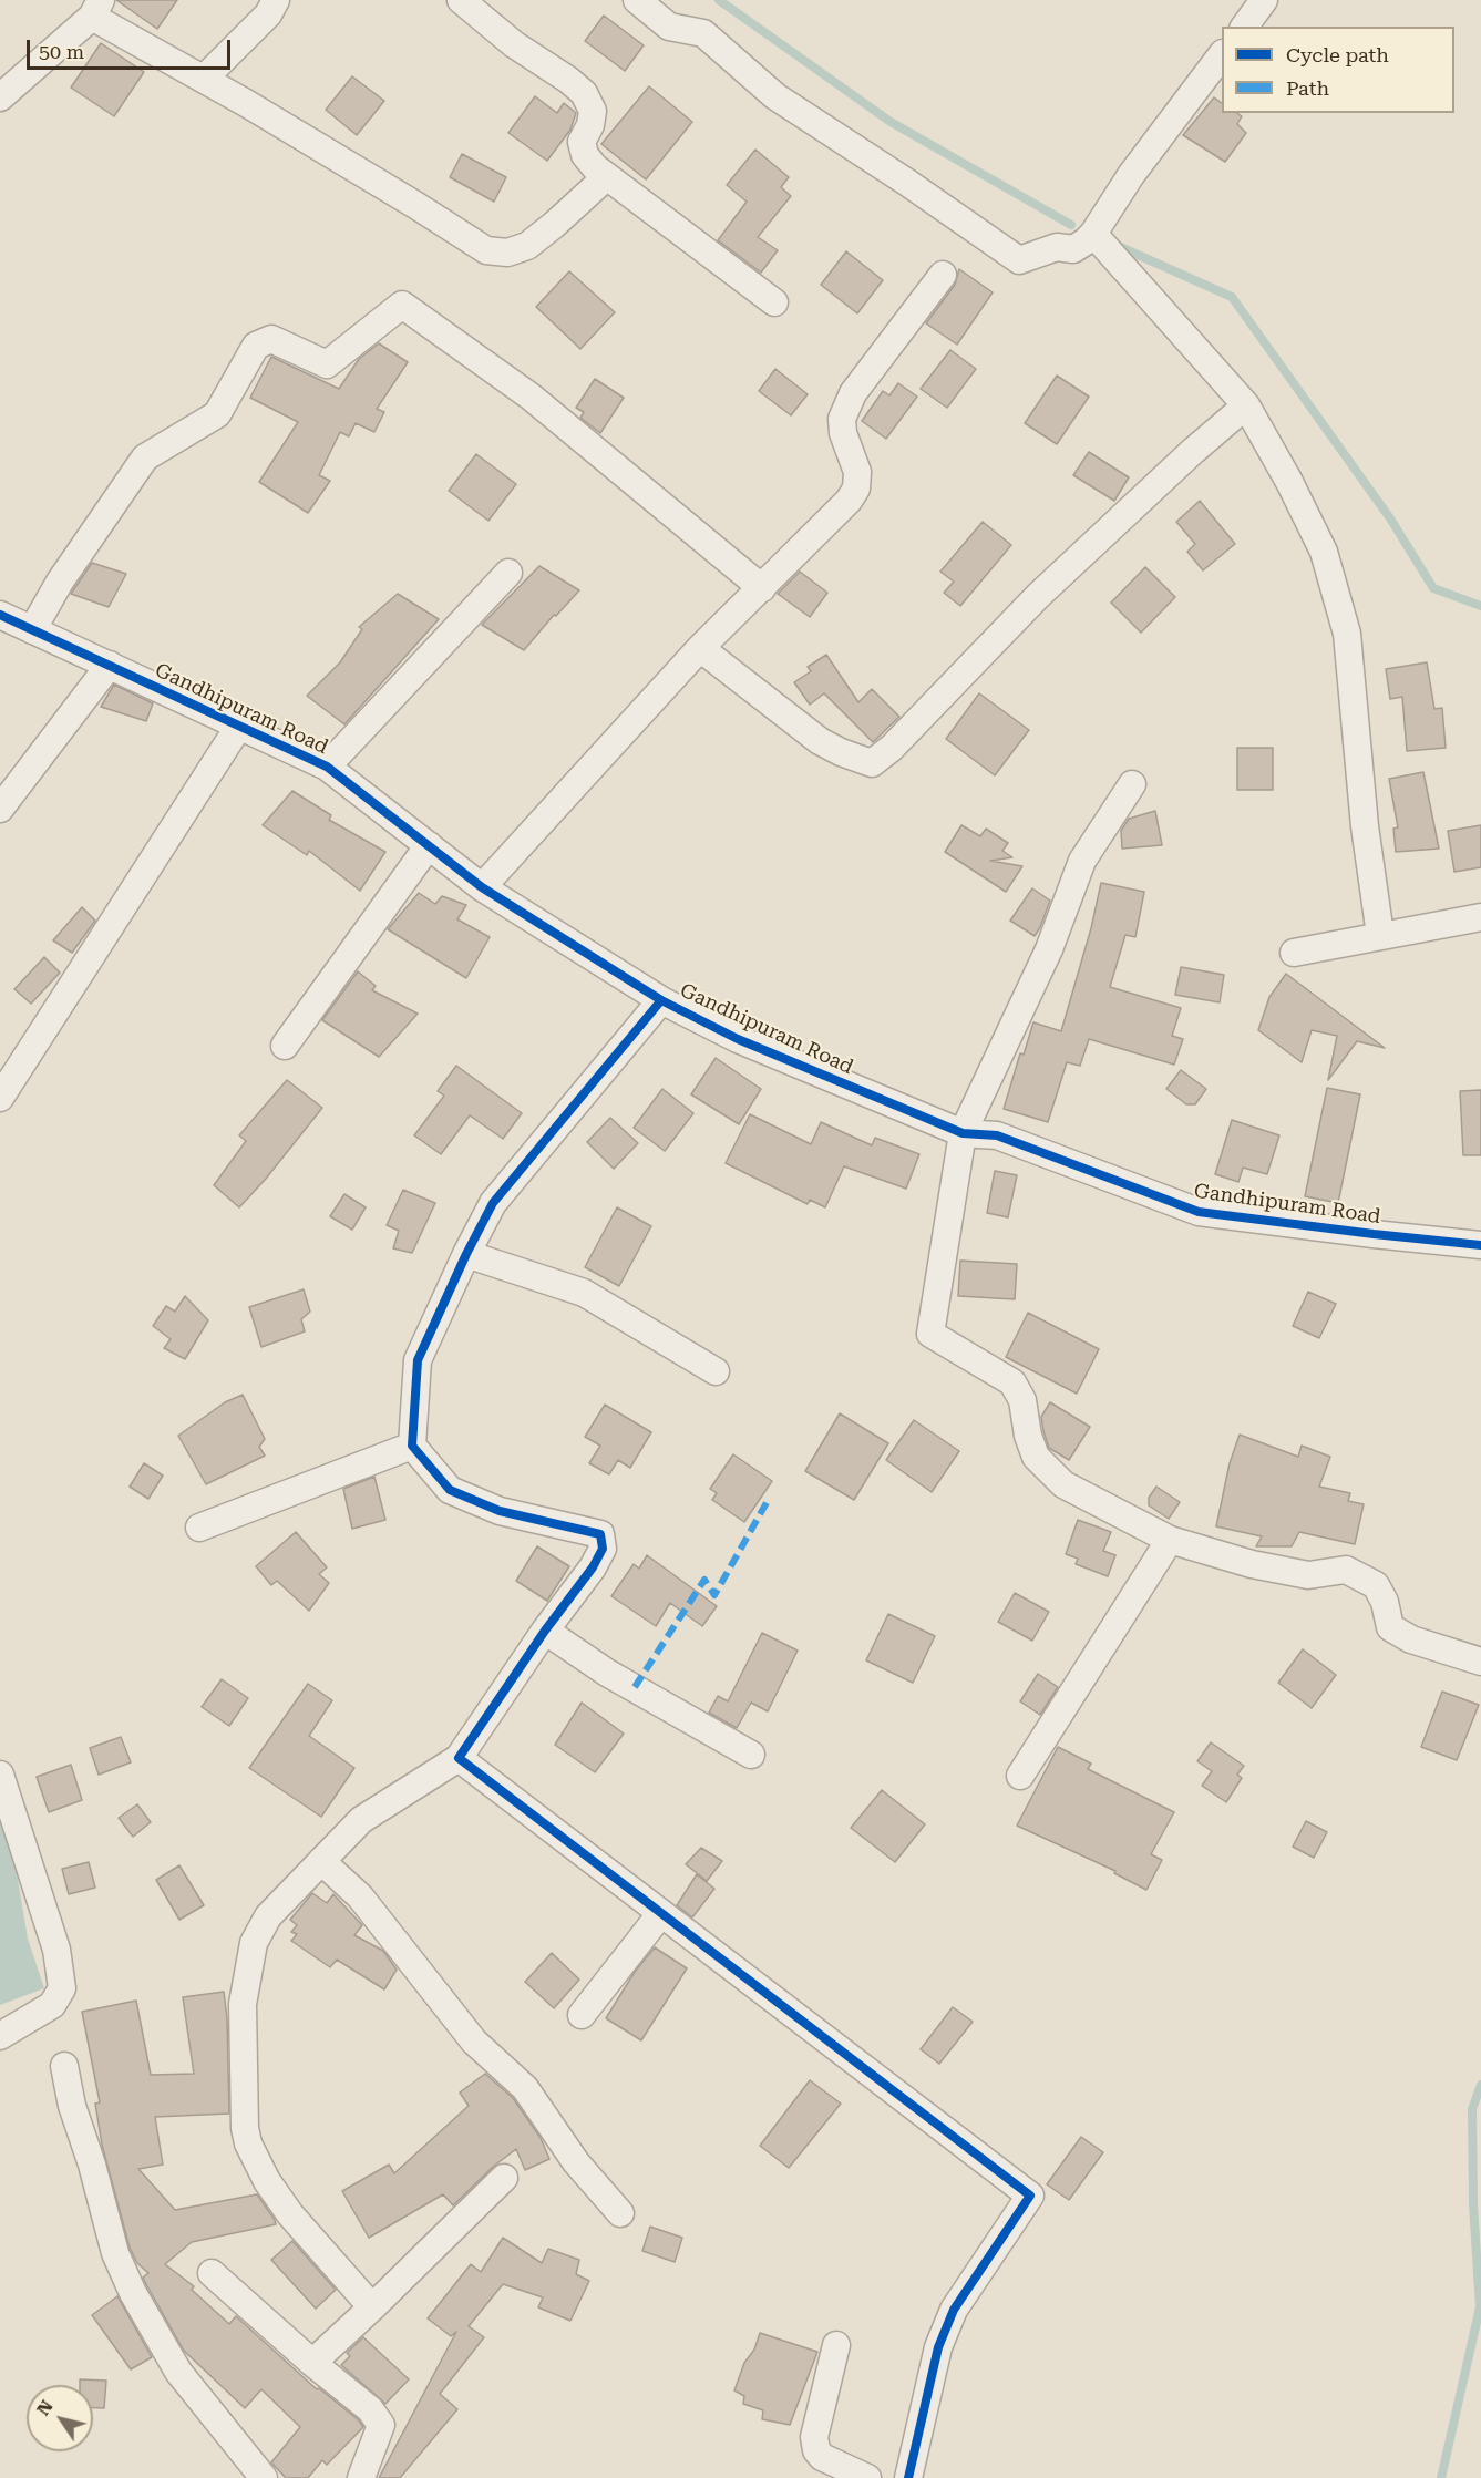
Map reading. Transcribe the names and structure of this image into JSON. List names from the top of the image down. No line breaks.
{"streets":{"street":["Gandhipuram Road"]},"legend":["Cycle path","Path"],"scale_bar":"50 m","north":"top left"}
